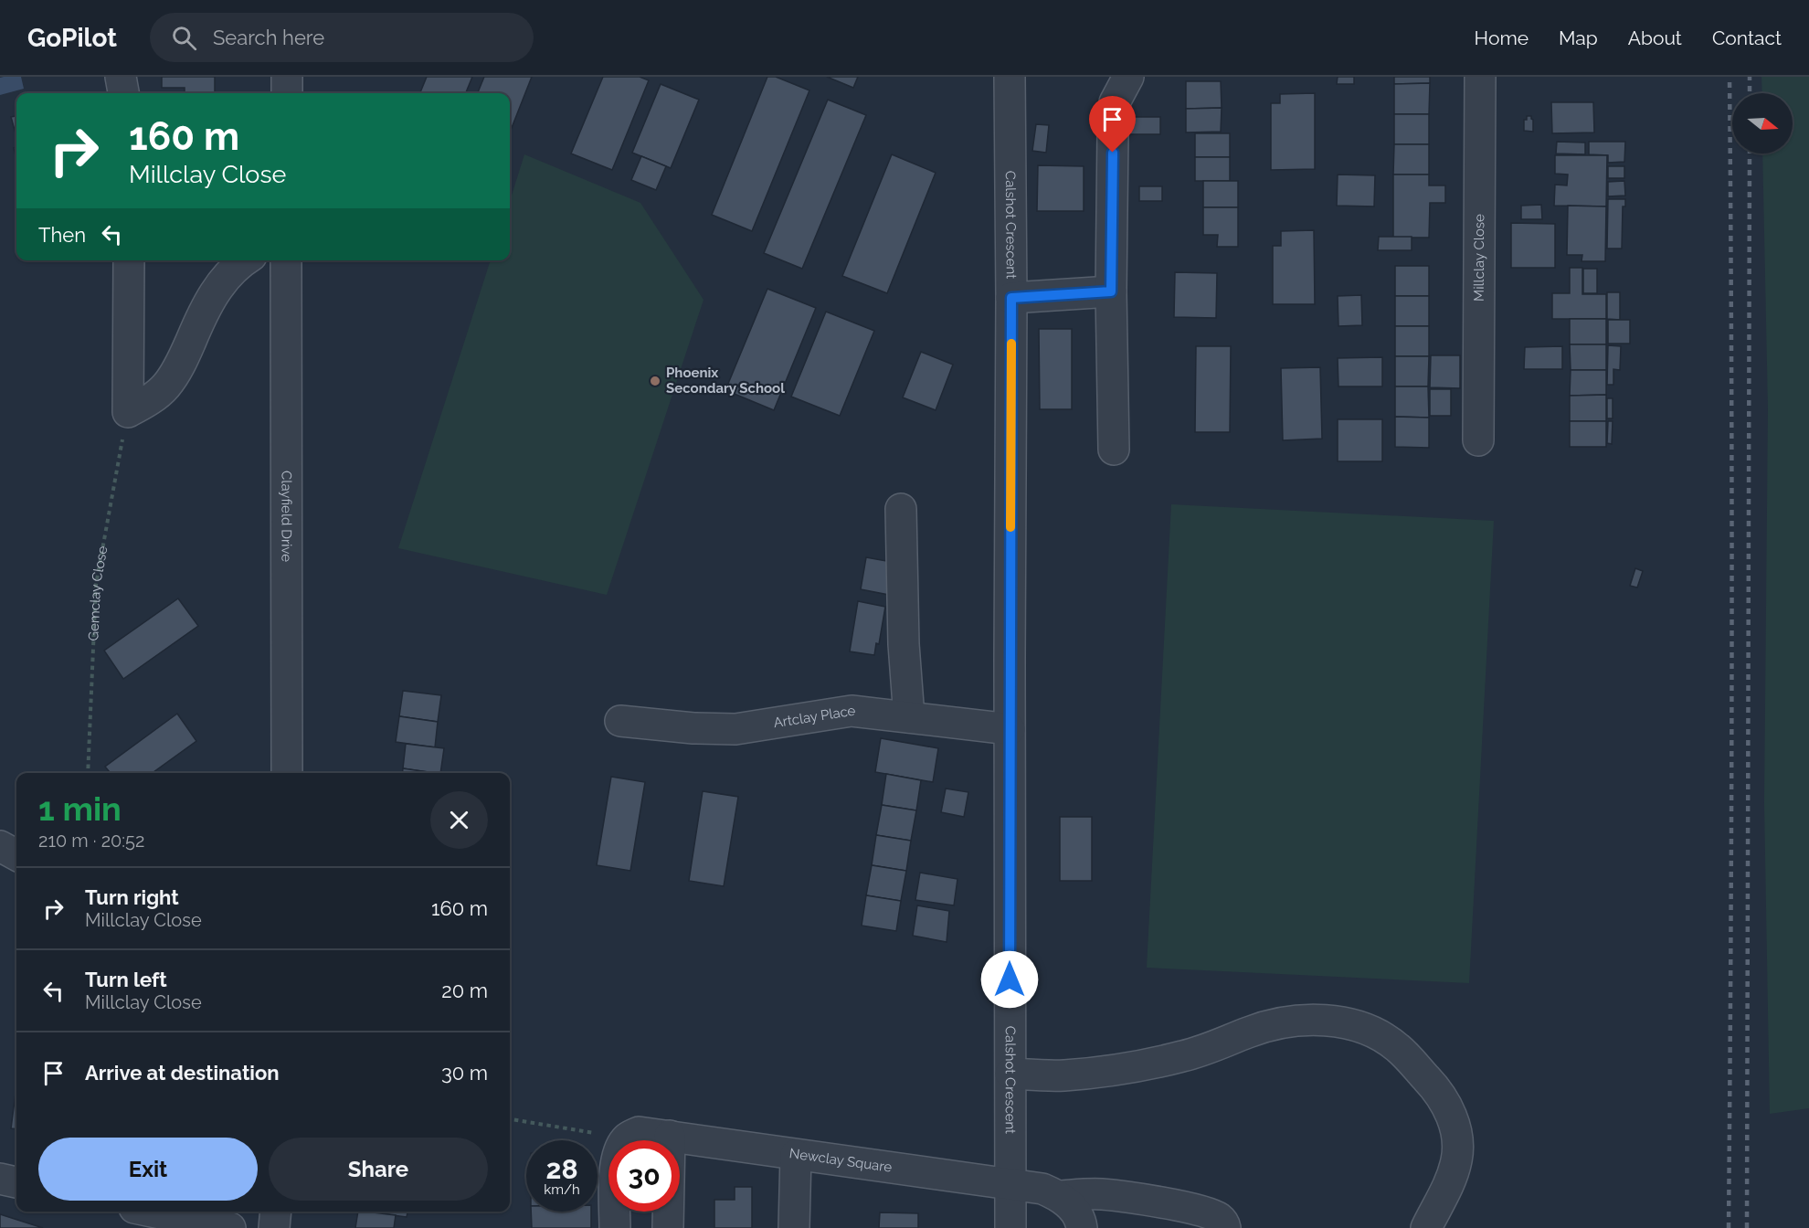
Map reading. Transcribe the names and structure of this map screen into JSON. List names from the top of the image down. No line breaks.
{"streets":{"street":["Calshot Crescent","Millclay Close","Clayfield Drive","Artclay Place","Newclay Square"],"path":["Gemclay Close"]},"crossings":[["Calshot Crescent","Artclay Place"],["Calshot Crescent","Newclay Square"]],"places":["Phoenix Secondary School"],"north":"right","page":{"header":"GoPilot","search":"Search here","nav":["Home","Map","About","Contact"],"turn":["160 m","Millclay Close"],"then":"Then","heading":["1 min","210 m · 20:52"],"list":[{"name":"Turn right","note":"Millclay Close","value":"160 m"},{"name":"Turn left","note":"Millclay Close","value":"20 m"},{"name":"Arrive at destination","value":"30 m"}],"buttons":["Exit","Share"],"speed":"28 km/h","limit":"30"}}
